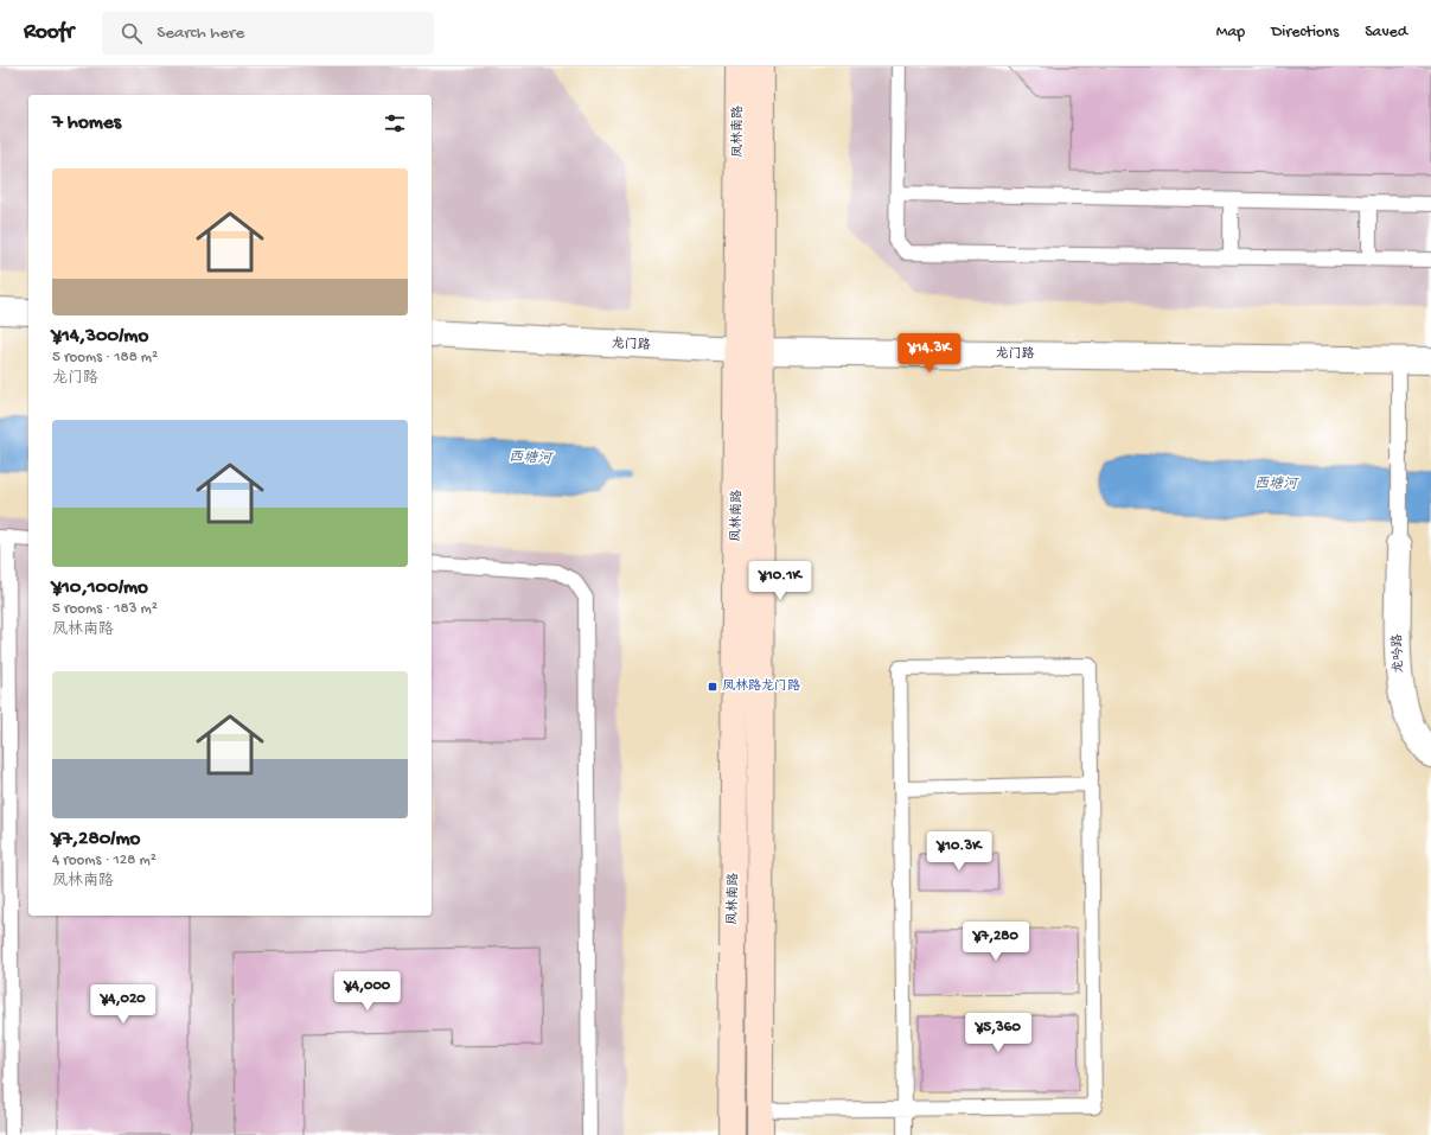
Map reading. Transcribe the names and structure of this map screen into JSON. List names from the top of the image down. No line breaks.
{"streets":{"main road":["凤林南路"],"street":["龙门路","龙吟路"]},"crossings":[["凤林南路","龙门路"]],"water":["西塘河"],"places":{"transit":["凤林路龙门路"]},"page":{"header":"Roofr","search":"Search here","nav":["Map","Directions","Saved"],"heading":"7 homes","list":[{"name":"¥14,300/mo","note":"5 rooms · 188 m² · 龙门路"},{"name":"¥10,100/mo","note":"5 rooms · 183 m² · 凤林南路"},{"name":"¥7,280/mo","note":"4 rooms · 128 m² · 凤林南路"}],"price":["¥14.3K","¥10.1K","¥10.3K","¥7,280","¥4,000","¥4,020","¥5,360"]}}
